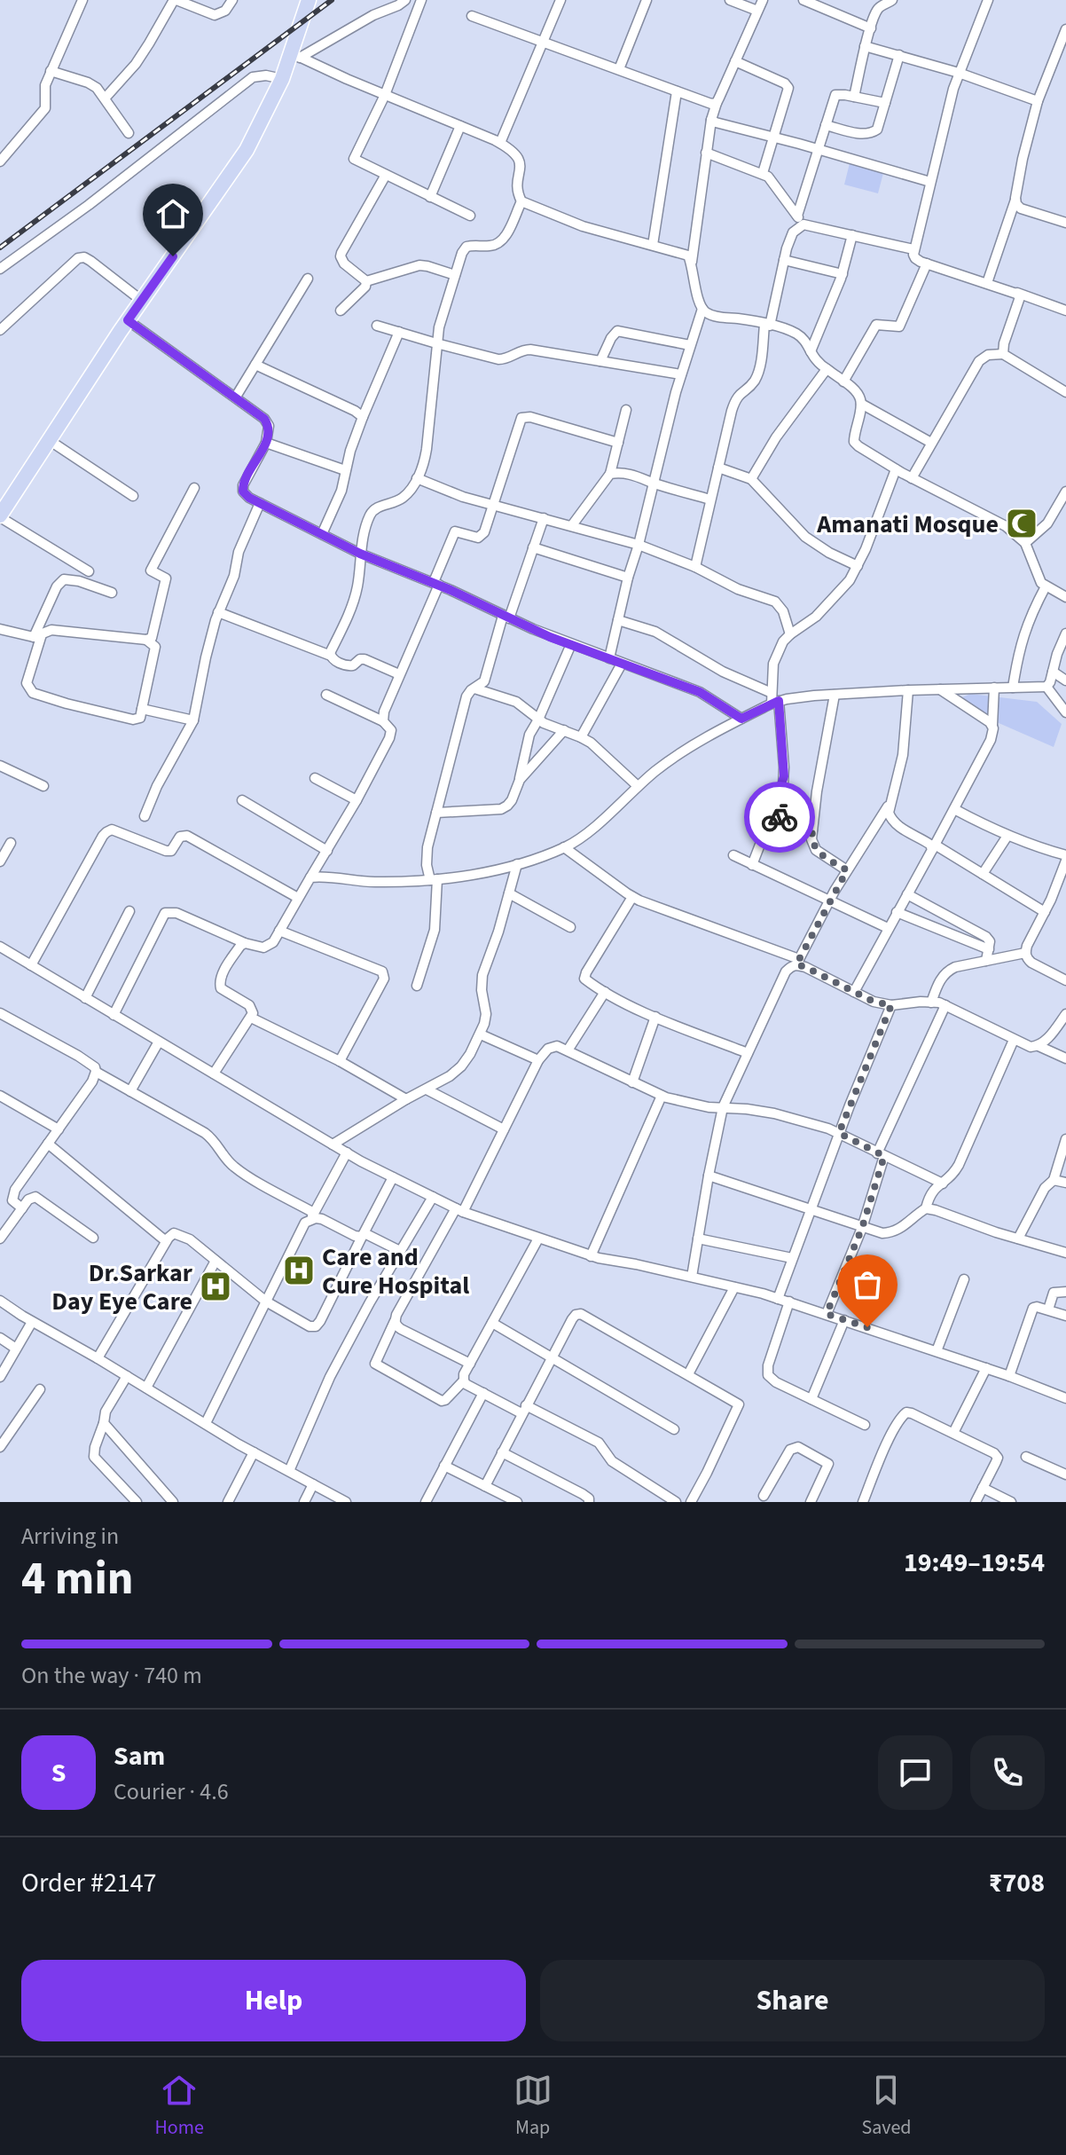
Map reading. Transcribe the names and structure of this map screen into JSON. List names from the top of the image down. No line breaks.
{"places":{"mosque":["Amanati Mosque"],"hospital":["Care and Cure Hospital","Dr.Sarkar Day Eye Care"]},"page":{"heading":["4 min","Arriving in","19:49–19:54"],"panel":["Sam","Courier · 4.6","Order #2147","₹708"],"bar":"On the way · 740 m","round":"S","buttons":["Help","Share"],"tabs":["Home","Map","Saved"]}}
